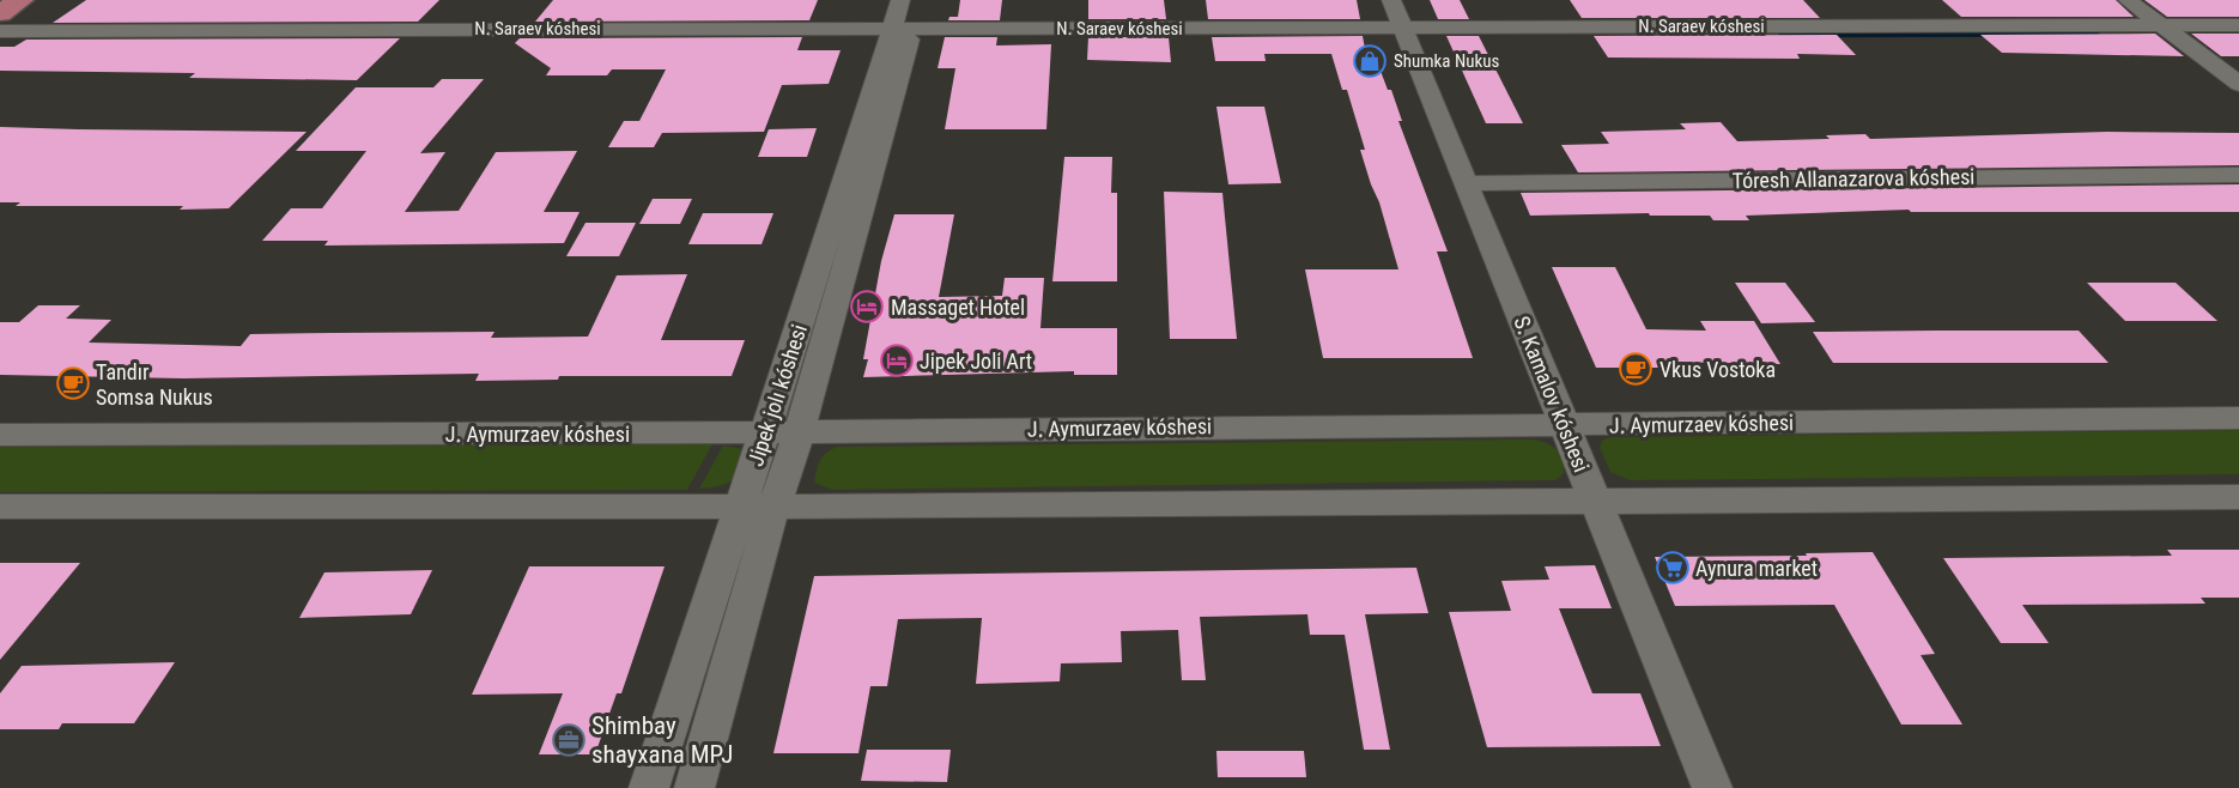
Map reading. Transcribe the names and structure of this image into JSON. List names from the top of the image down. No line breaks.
{"streets":{"street":["N. Saraev kóshesi","Tóresh Allanazarova kóshesi","S. Kamalov kóshesi","Jipek jolı kóshesi","J. Aymurzaev kóshesi"]},"crossings":[["N. Saraev kóshesi","S. Kamalov kóshesi"],["N. Saraev kóshesi","Jipek jolı kóshesi"],["Tóresh Allanazarova kóshesi","S. Kamalov kóshesi"],["S. Kamalov kóshesi","J. Aymurzaev kóshesi"],["Jipek jolı kóshesi","J. Aymurzaev kóshesi"]],"places":{"shop":["Shumka Nukus"],"hotel":["Massaget Hotel","Jipek Joli Art"],"cafe":["Vkus Vostoka","Tandır Somsa Nukus"],"supermarket":["Aynura market"],"office":["Shimbay shayxana MPJ"]}}
